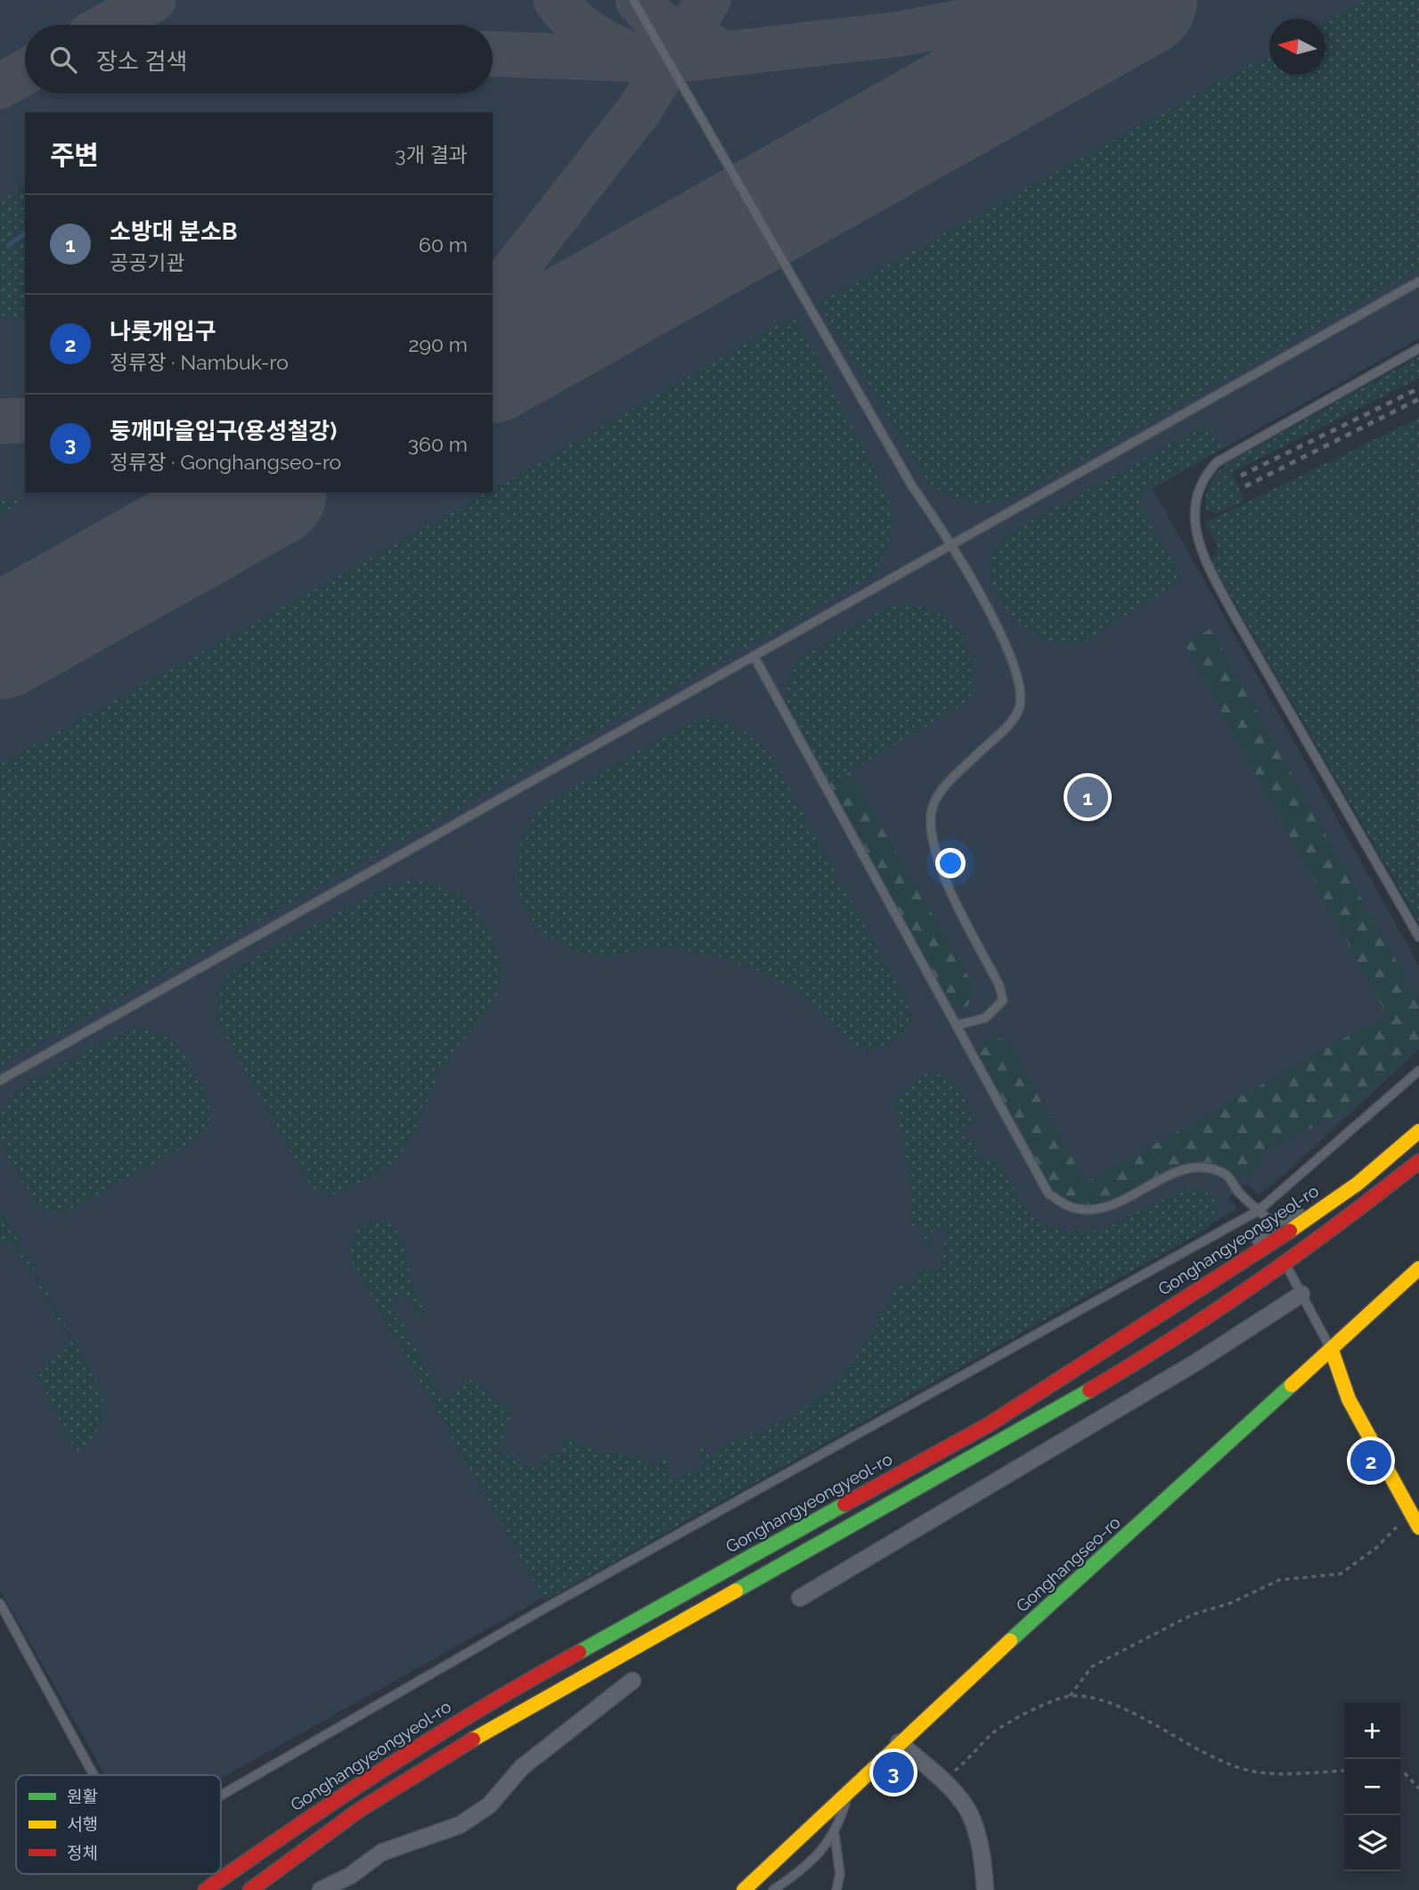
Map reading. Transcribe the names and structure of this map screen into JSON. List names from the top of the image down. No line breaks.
{"streets":{"street":["Gonghangyeongyeol-ro","Gonghangseo-ro"]},"legend":["원활","서행","정체"],"north":"left","page":{"search":"장소 검색","heading":["주변","3개 결과"],"list":[{"mark":"1","name":"소방대 분소B","note":"공공기관","value":"60 m"},{"mark":"2","name":"나룻개입구","note":"정류장 · Nambuk-ro","value":"290 m"},{"mark":"3","name":"둥깨마을입구(용성철강)","note":"정류장 · Gonghangseo-ro","value":"360 m"}],"pins":["1","2","3"],"map_buttons":["+","−"]}}
